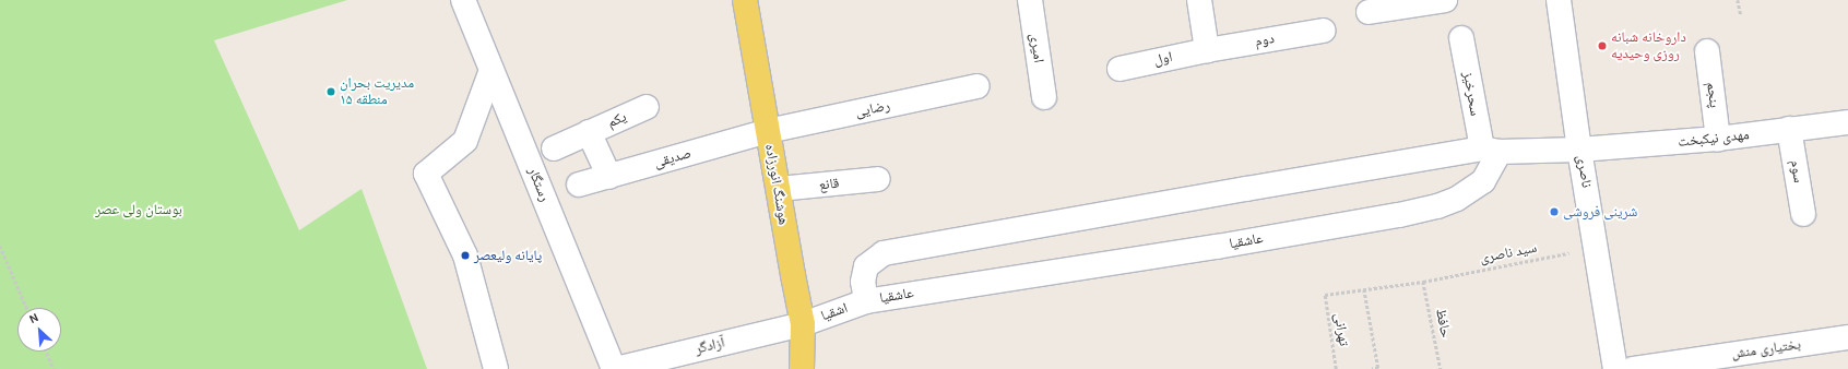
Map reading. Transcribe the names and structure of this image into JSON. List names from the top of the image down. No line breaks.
{"streets":{"main road":["هوشنگ انورزاده"],"street":["دوم","امیری","اول","سحرخیز","پنجم","رضایی","یکم","مهدی نیکبخت","صدیقی","ناصری","سوم","رستگار","قانع","عاشقیا","اشقیا","آزادگر","بختیاری منش"],"path":["سید ناصری","حافظ","تهرانی"]},"crossings":[["دوم","اول"],["سحرخیز","عاشقیا"],["پنجم","مهدی نیکبخت"],["رضایی","صدیقی"],["رضایی","هوشنگ انورزاده"],["مهدی نیکبخت","ناصری"],["مهدی نیکبخت","سوم"],["مهدی نیکبخت","عاشقیا"],["صدیقی","هوشنگ انورزاده"],["ناصری","عاشقیا"],["ناصری","سید ناصری"],["رستگار","آزادگر"],["هوشنگ انورزاده","قانع"],["هوشنگ انورزاده","اشقیا"],["هوشنگ انورزاده","آزادگر"],["عاشقیا","اشقیا"],["سید ناصری","حافظ"],["سید ناصری","تهرانی"],["اشقیا","آزادگر"]],"parks":["بوستان ولی عصر"],"places":["داروخانه شبانه روزی وحیدیه","مدیریت بحران منطقه ۱۵","شرینی فروشی","پایانه ولیعصر"],"north":"top left"}
